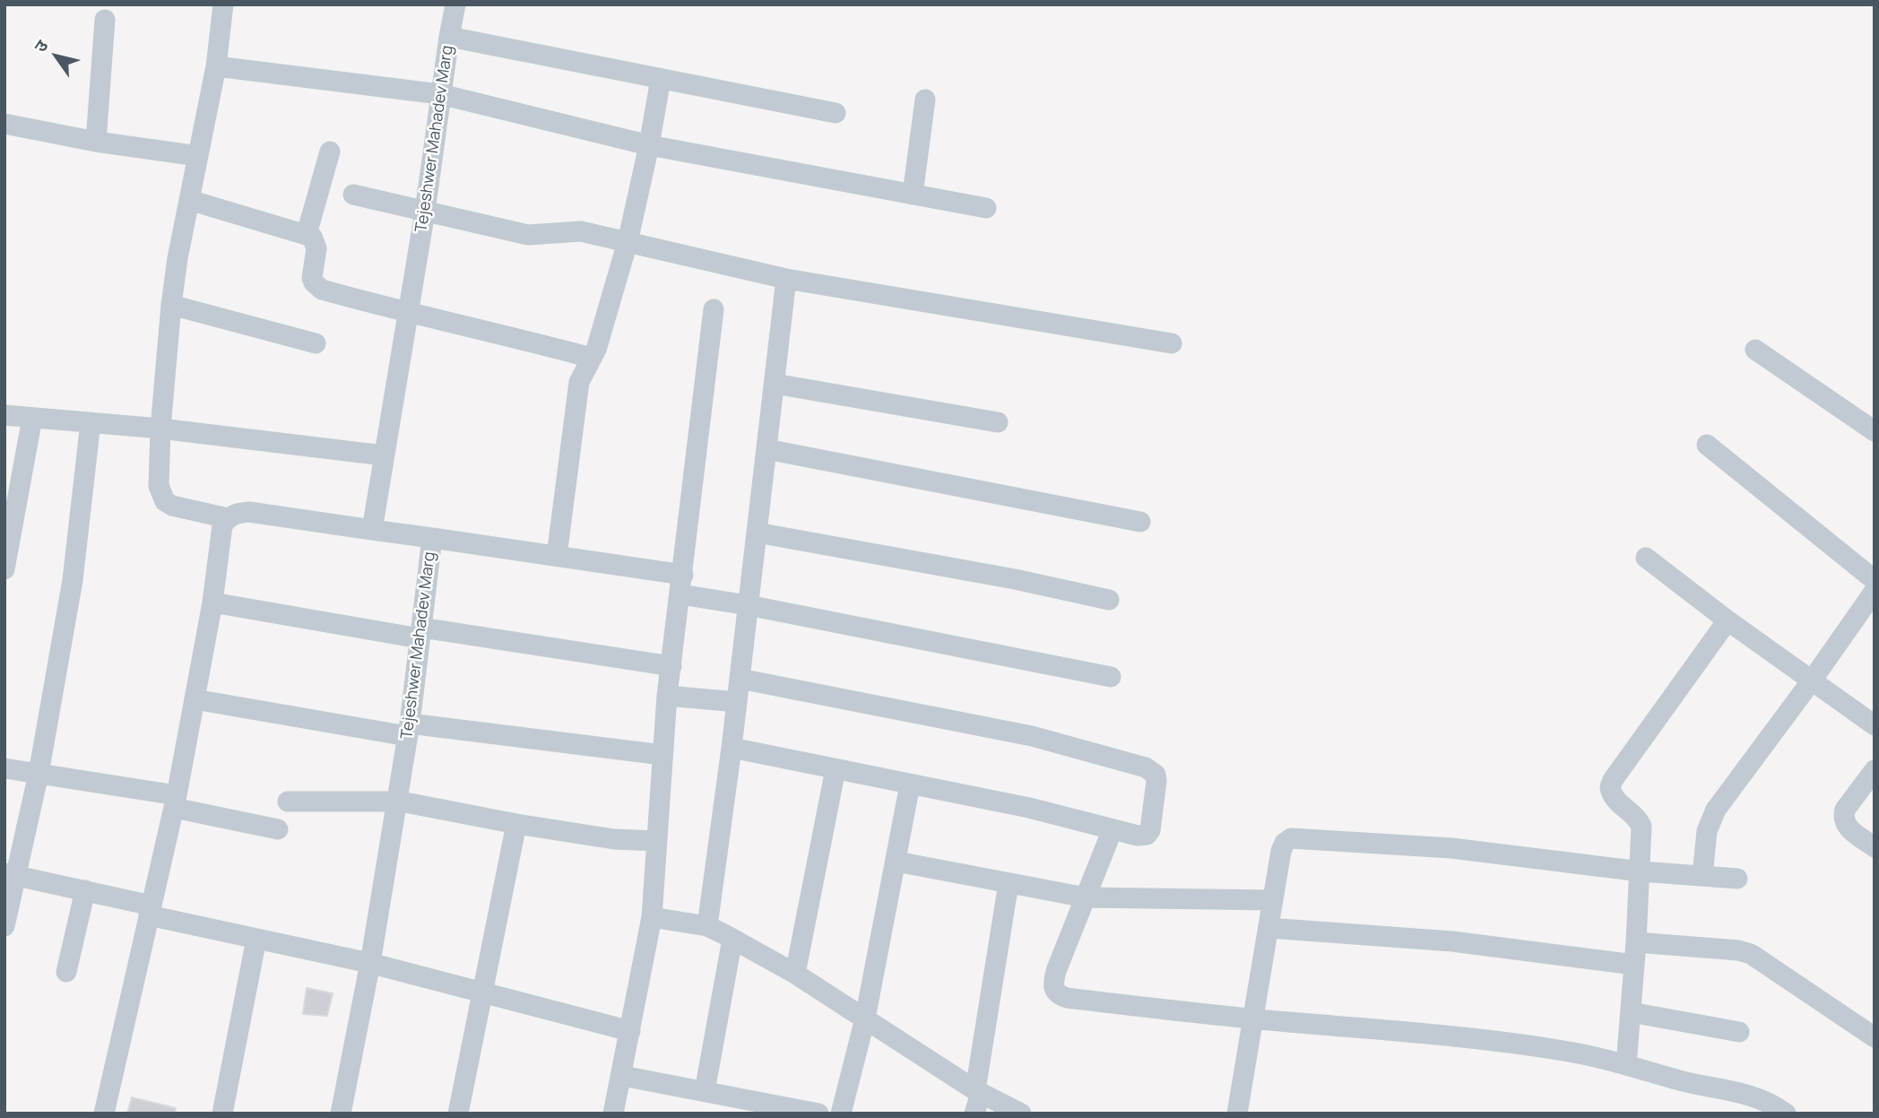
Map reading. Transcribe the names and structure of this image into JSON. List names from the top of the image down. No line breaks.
{"streets":{"street":["Tejeshwer Mahadev Marg"]},"north":"top left"}
